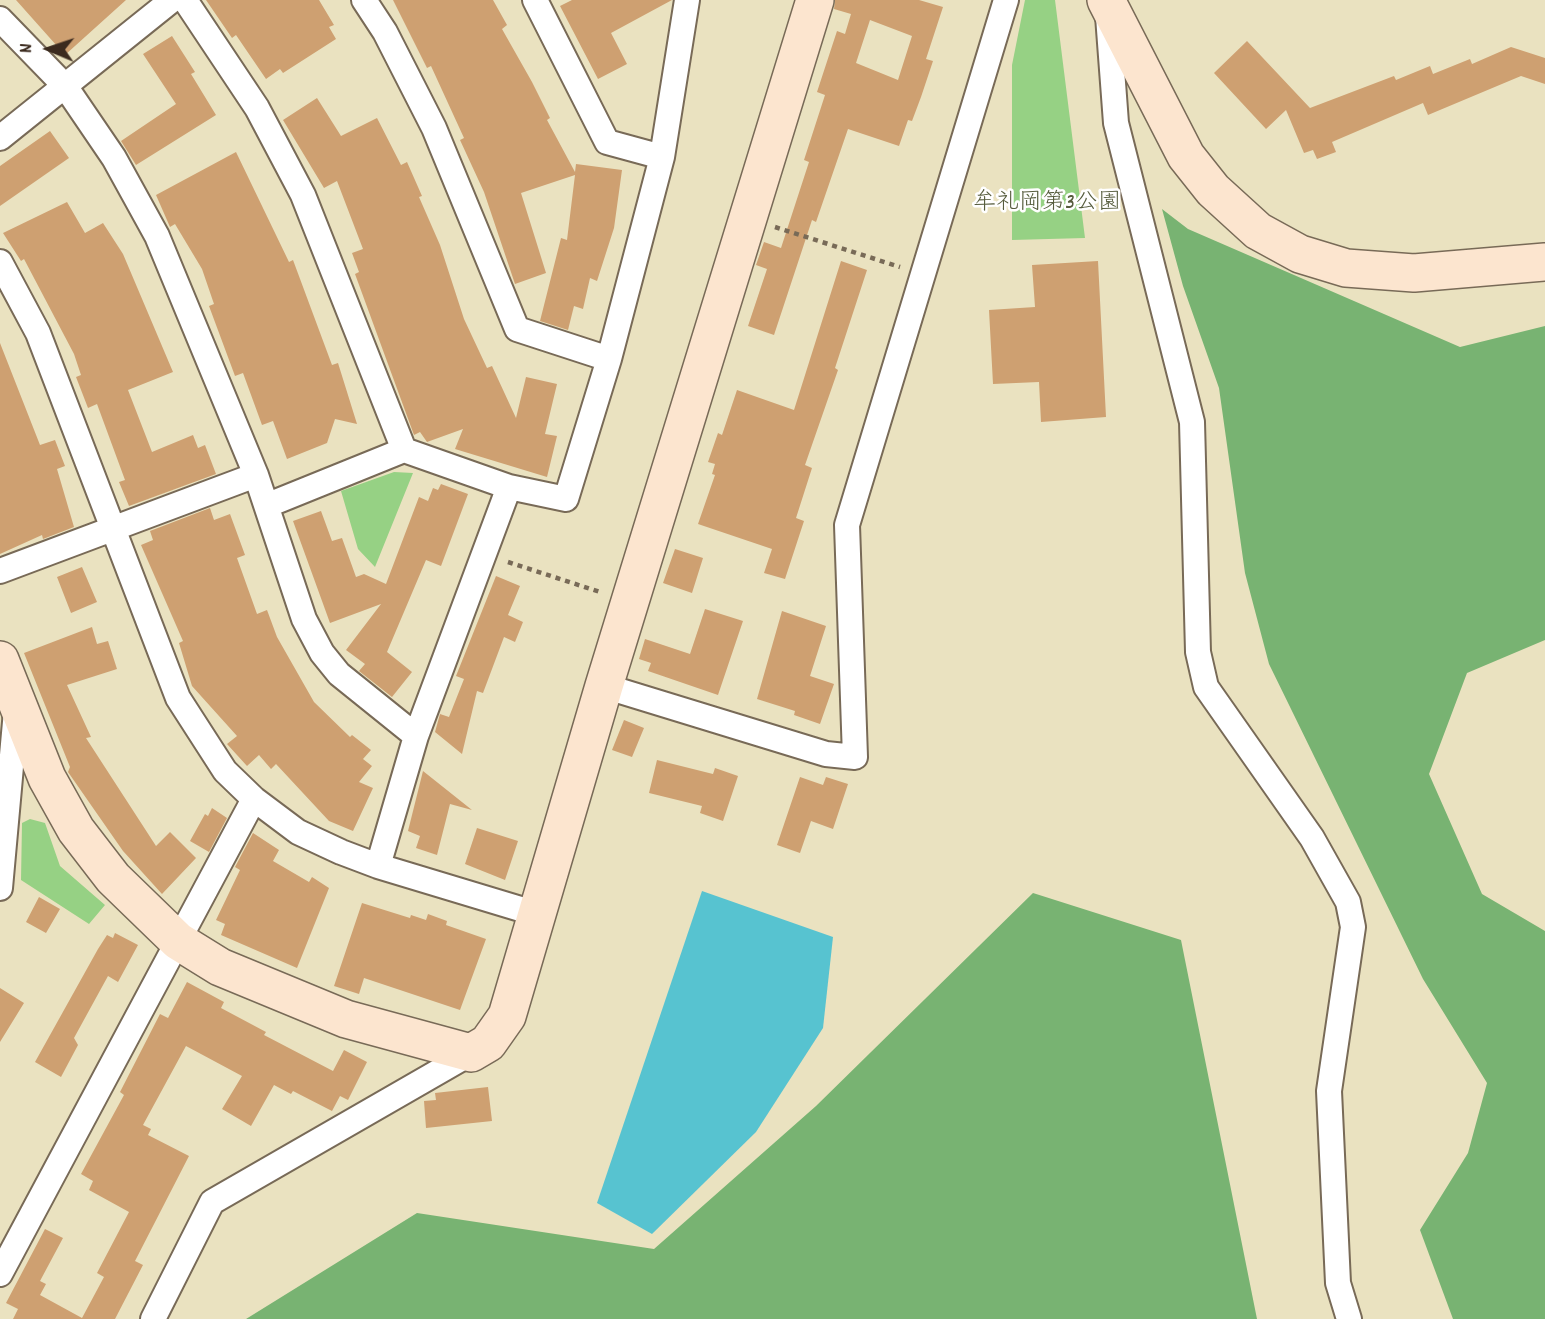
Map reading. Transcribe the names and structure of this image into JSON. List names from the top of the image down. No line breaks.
{"parks":["牟礼岡第3公園"],"north":"left"}
